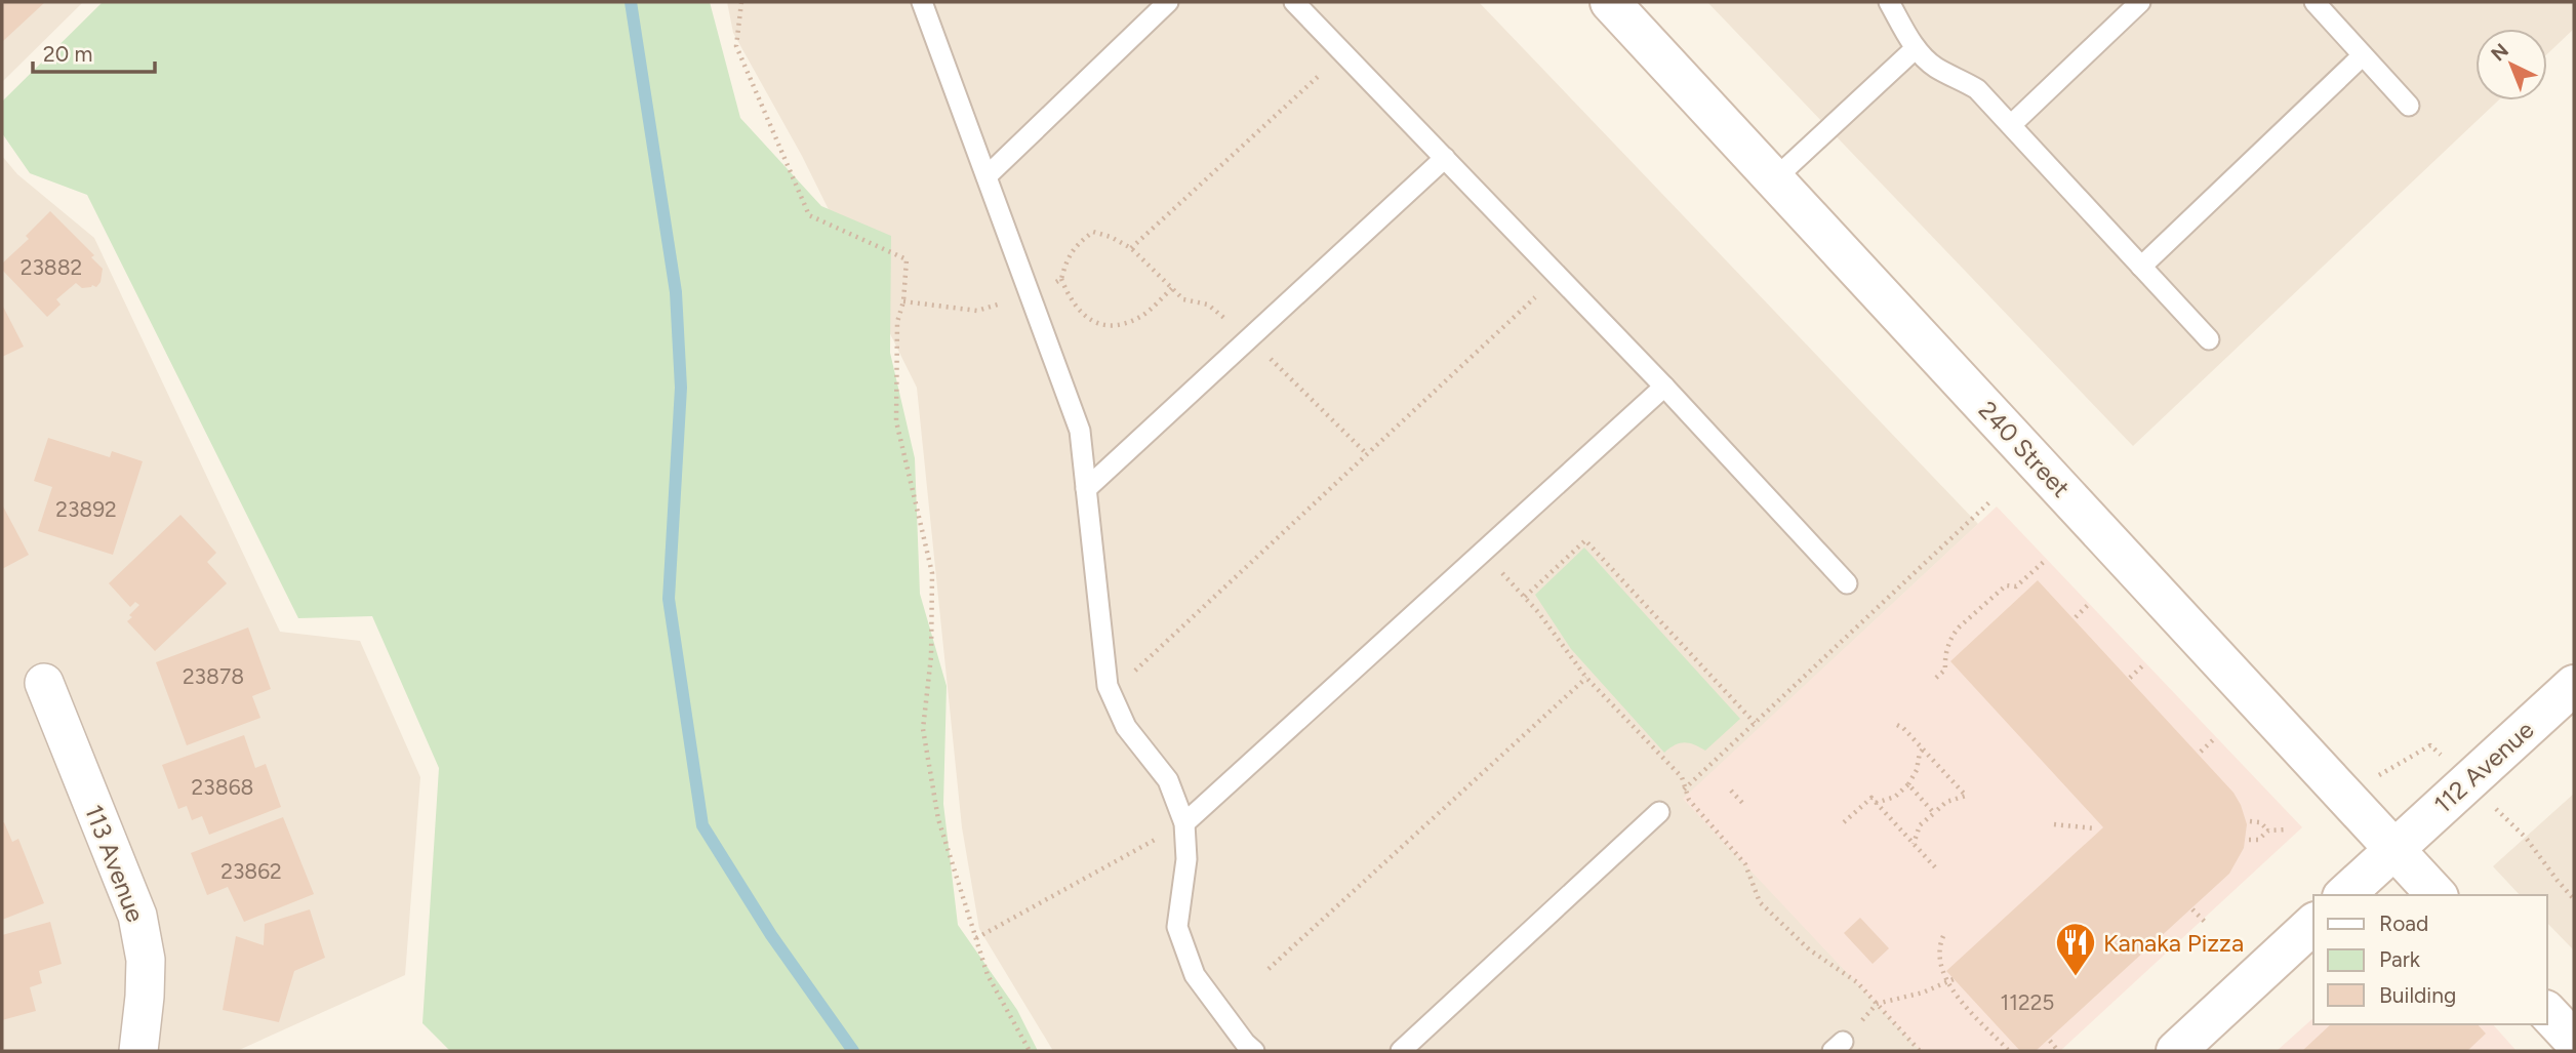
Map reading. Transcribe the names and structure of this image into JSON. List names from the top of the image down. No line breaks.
{"streets":{"main road":["240 Street","112 Avenue"],"street":["113 Avenue"]},"crossings":[["240 Street","112 Avenue"]],"places":{"restaurant":["Kanaka Pizza"]},"house_numbers":["23882","23892","23878","23868","23862","11225"],"legend":["Road","Park","Building"],"scale_bar":"20 m","north":"top left"}
